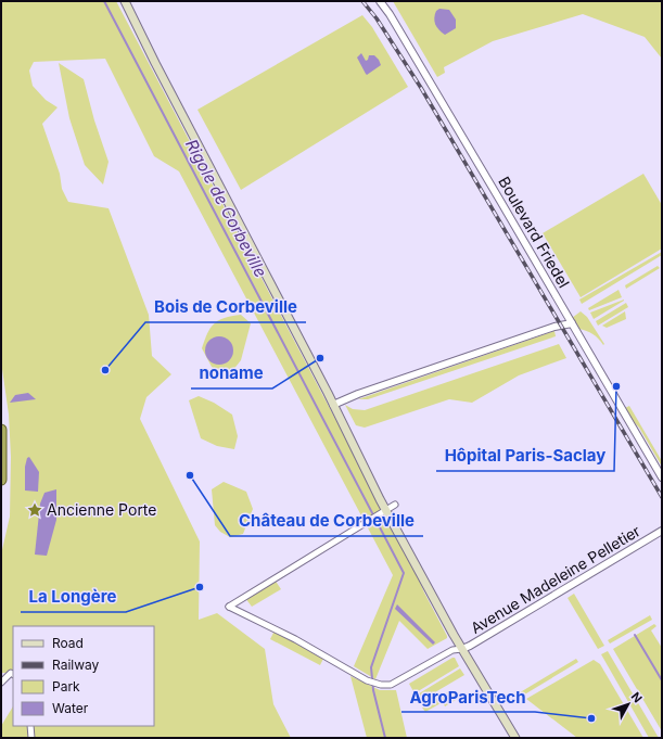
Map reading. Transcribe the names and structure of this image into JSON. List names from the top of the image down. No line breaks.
{"streets":{"street":["Boulevard Friedel","Avenue Madeleine Pelletier"]},"water":["Rigole de Corbeville"],"places":{"other":["noname","Bois de Corbeville","Hôpital Paris-Saclay","Château de Corbeville","La Longère","AgroParisTech"],"place":["Ancienne Porte"]},"legend":["Road","Railway","Park","Water"],"north":"top right"}
